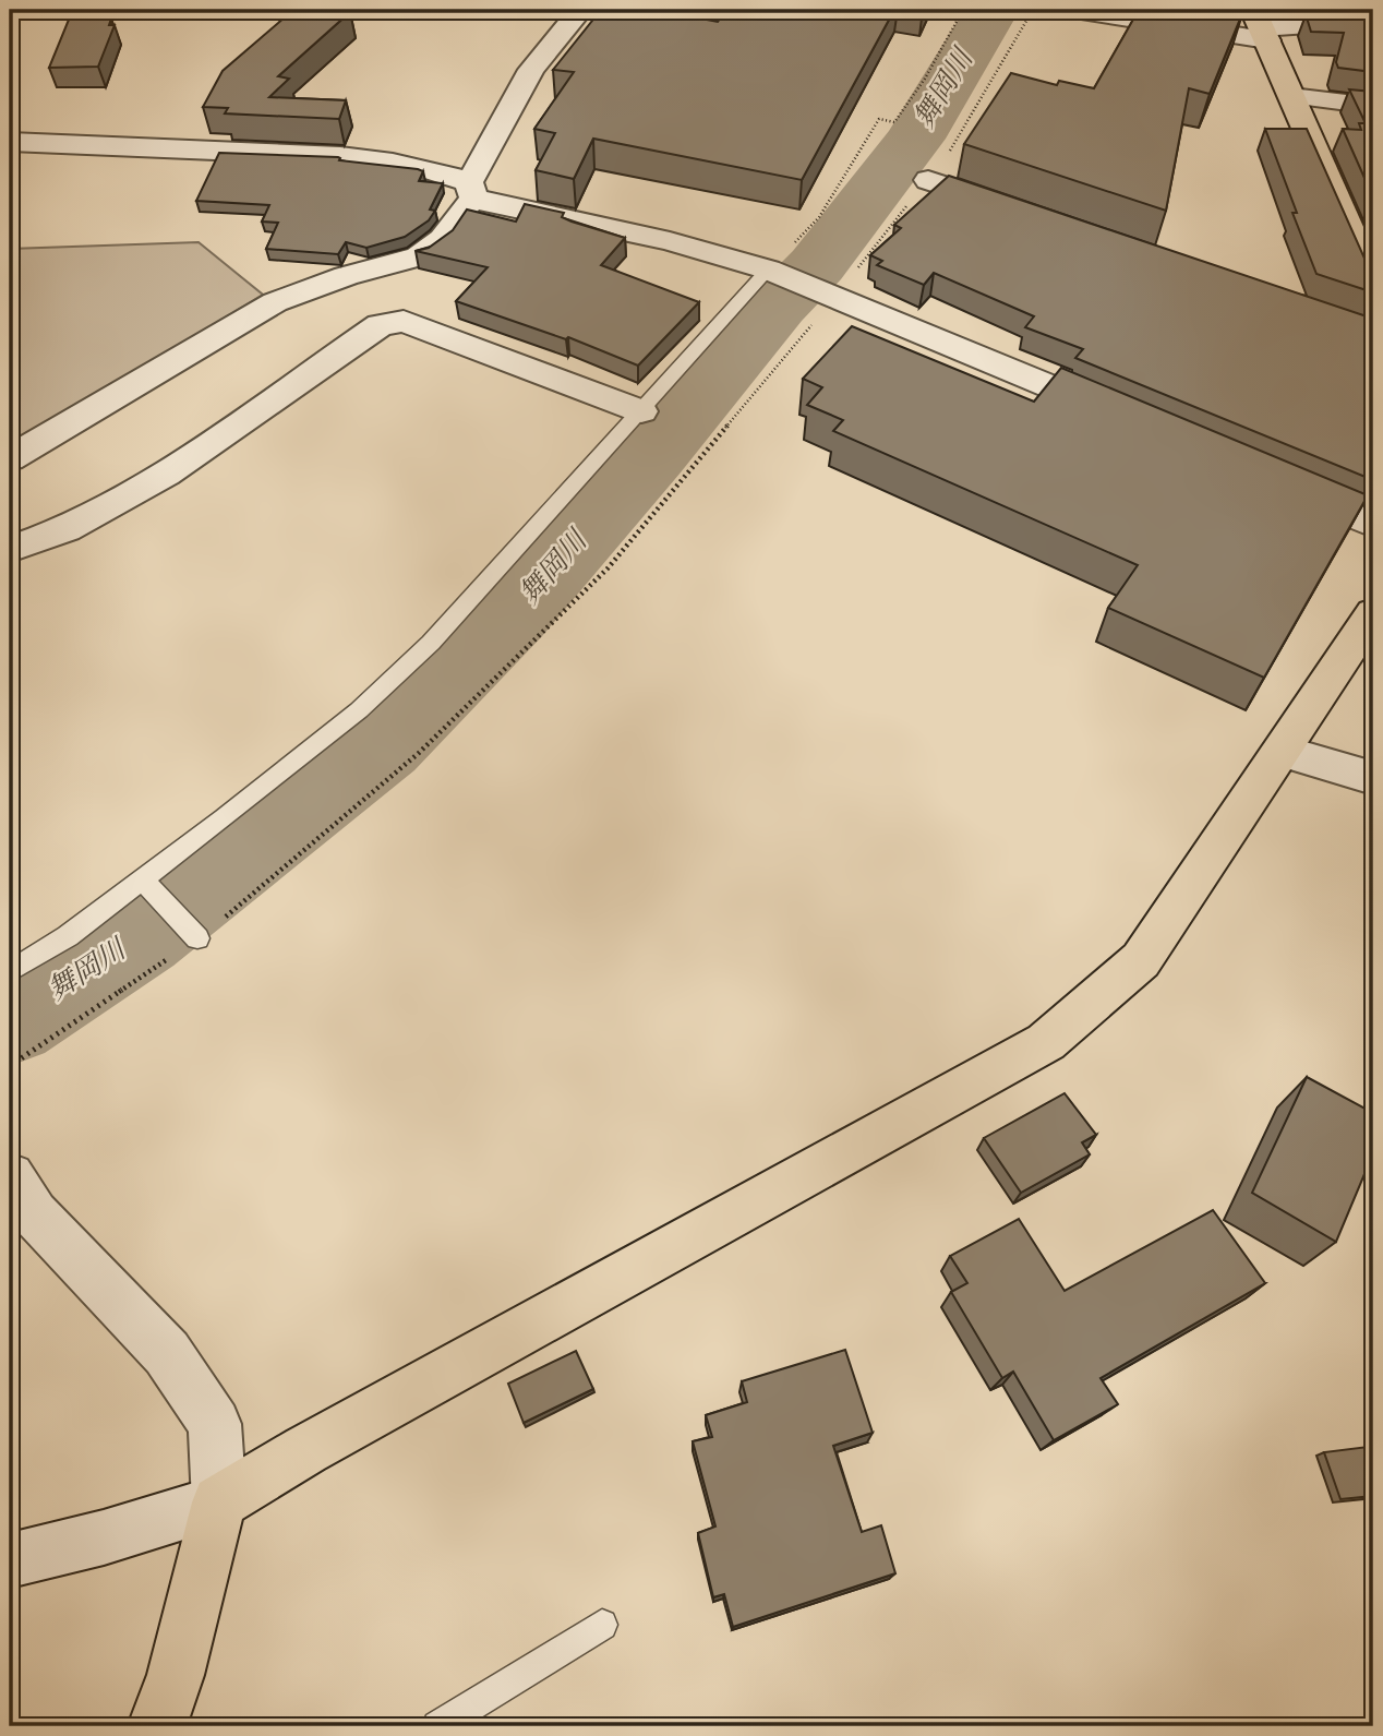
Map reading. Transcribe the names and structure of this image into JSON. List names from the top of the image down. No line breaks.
{"water":["舞岡川"]}
